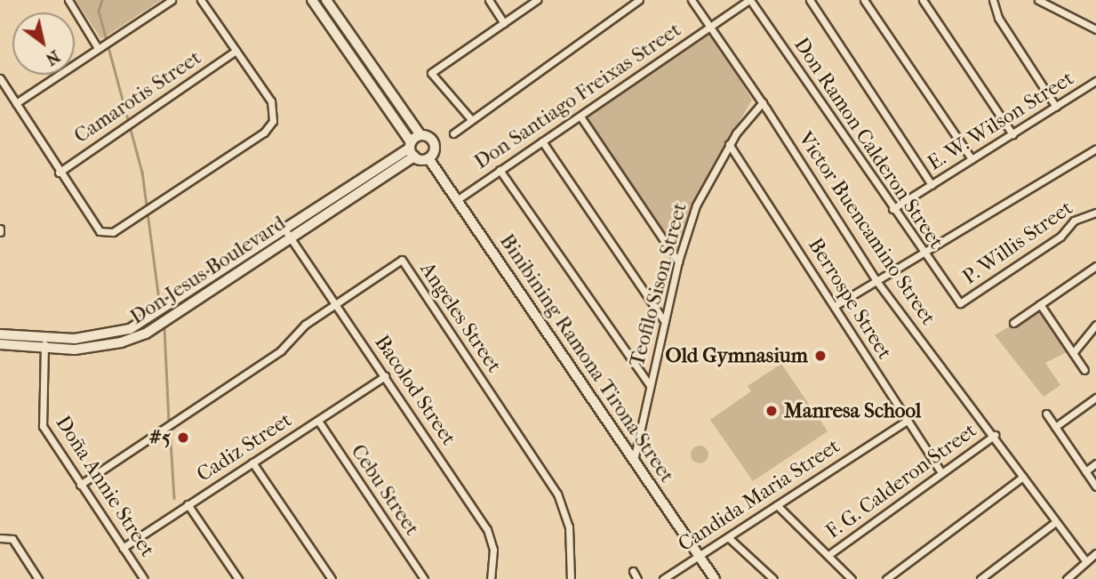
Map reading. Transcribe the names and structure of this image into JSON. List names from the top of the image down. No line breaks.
{"streets":{"street":["Don Santiago Freixas Street","Camarotis Street","E. W. Wilson Street","Don Ramon Calderon Street","Victor Buencamino Street","P. Willis Street","Don Jesus Boulevard","Teofilo Sison Street","Berrospe Street","Angeles Street","Binibining Ramona Tirona Street","Bacolod Street","Cadiz Street","F. G. Calderon Street","Doña Annie Street","Cebu Street","Candida Maria Street"]},"crossings":[["Don Santiago Freixas Street","Don Ramon Calderon Street"],["Don Santiago Freixas Street","Victor Buencamino Street"],["Don Santiago Freixas Street","Binibining Ramona Tirona Street"],["E. W. Wilson Street","Don Ramon Calderon Street"],["Don Ramon Calderon Street","P. Willis Street"],["Victor Buencamino Street","Teofilo Sison Street"],["Victor Buencamino Street","F. G. Calderon Street"],["Don Jesus Boulevard","Binibining Ramona Tirona Street"],["Don Jesus Boulevard","Bacolod Street"],["Don Jesus Boulevard","Doña Annie Street"],["Teofilo Sison Street","Berrospe Street"],["Teofilo Sison Street","Binibining Ramona Tirona Street"],["Berrospe Street","F. G. Calderon Street"],["Berrospe Street","Candida Maria Street"],["Angeles Street","Bacolod Street"],["Angeles Street","Doña Annie Street"],["Binibining Ramona Tirona Street","Candida Maria Street"],["Bacolod Street","Cadiz Street"],["Cadiz Street","Doña Annie Street"],["Cadiz Street","Cebu Street"]],"places":["Old Gymnasium","Manresa School","#5"],"north":"bottom right"}
